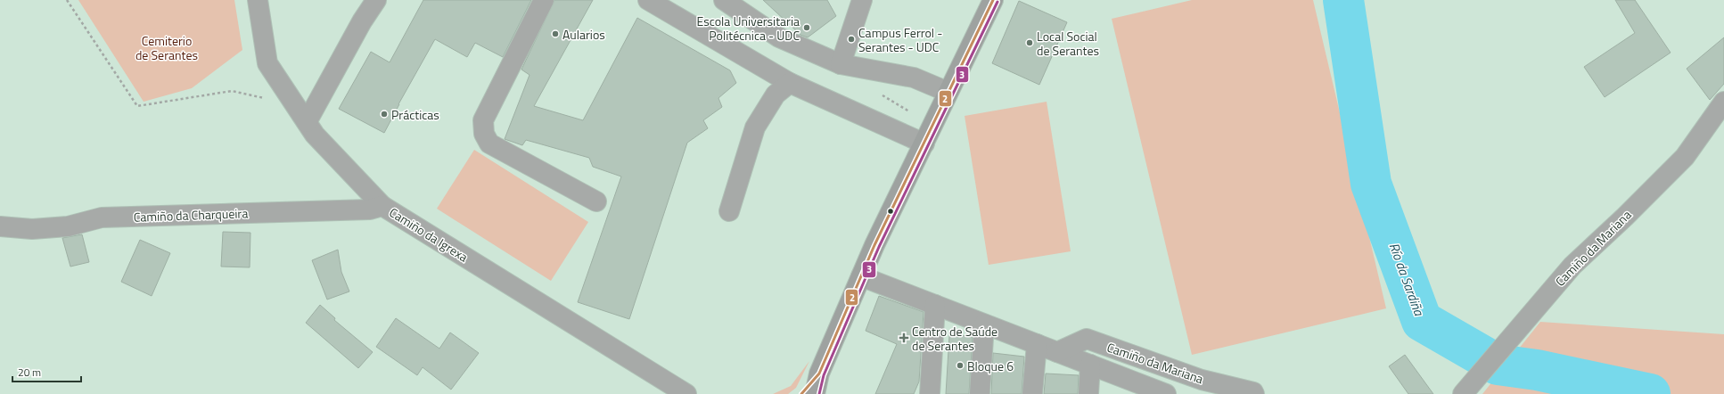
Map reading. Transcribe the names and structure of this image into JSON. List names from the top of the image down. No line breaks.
{"streets":{"street":["Camiño da Charqueira","Camiño da Igrexa","Camiño da Mariana"]},"crossings":[["Camiño da Charqueira","Camiño da Igrexa"]],"water":["Río da Sardiña"],"parks":["Cemiterio de Serantes"],"places":{"other":["Escola Universitaria Politécnica - UDC","Aularios","Campus Ferrol - Serantes - UDC","Local Social de Serantes","Prácticas","Bloque 6"],"health":["Centro de Saúde de Serantes"]},"lines":["transit line 2","transit line 3"],"scale_bar":"20 m"}
